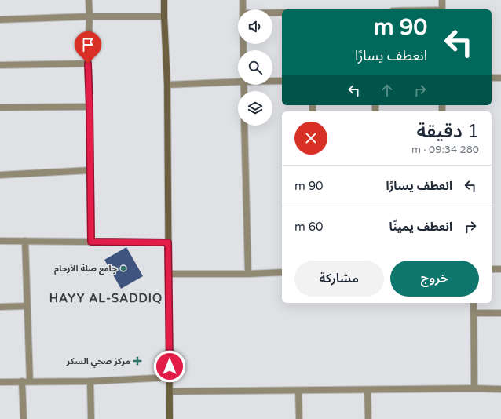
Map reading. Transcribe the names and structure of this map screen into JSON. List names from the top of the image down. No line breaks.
{"districts":["HAYY AL-SADDIQ"],"places":{"other":["جامع صلة الأرحام"],"health":["مركز صحي السكر"]},"page":{"turn":["90 m","انعطف يسارًا"],"heading":["1 دقيقة","280 m · 09:34"],"list":[{"name":"انعطف يسارًا","value":"90 m"},{"name":"انعطف يمينًا","value":"60 m"}],"buttons":["خروج","مشاركة"]}}
